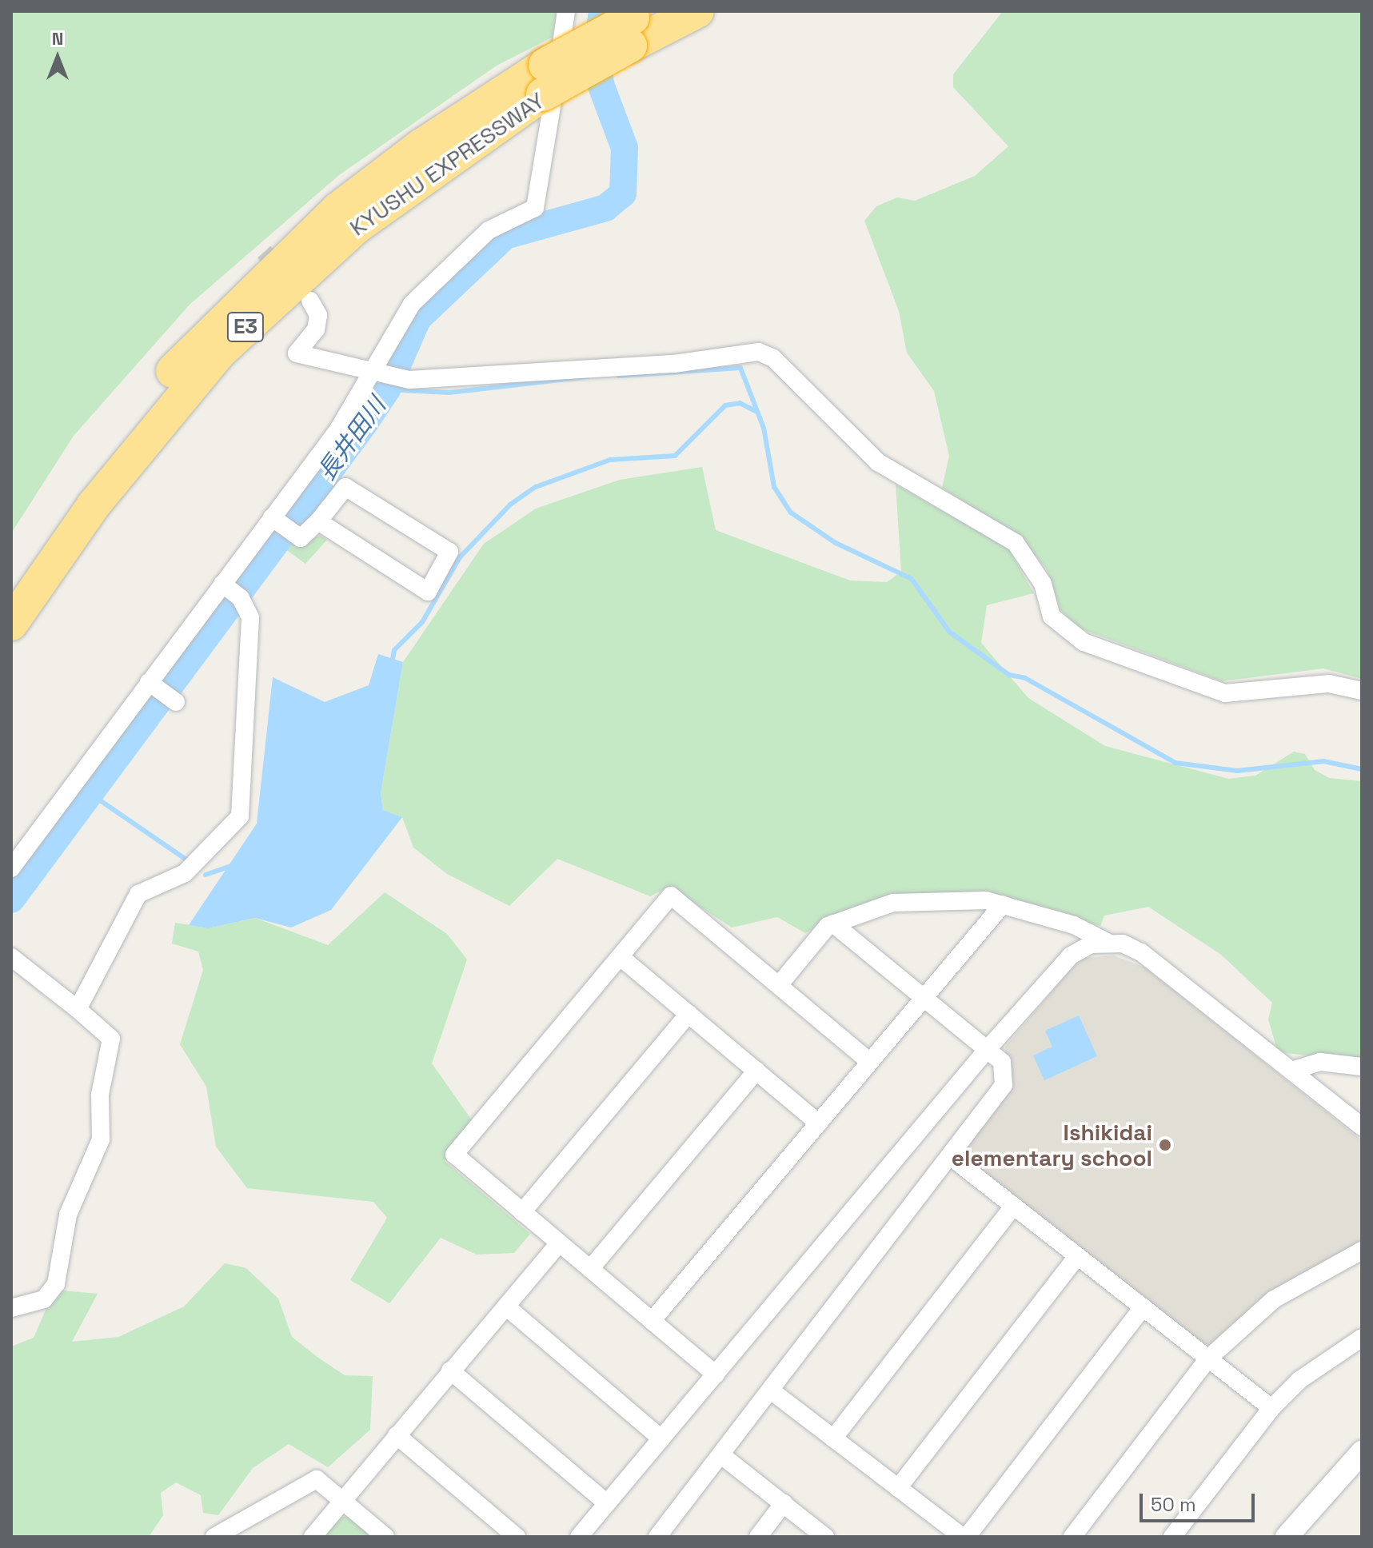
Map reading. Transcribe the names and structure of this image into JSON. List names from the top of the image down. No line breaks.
{"streets":{"highway":["KYUSHU EXPRESSWAY","E3"]},"water":["長井田川"],"places":["Ishikidai elementary school"],"scale_bar":"50 m","north":"top"}
